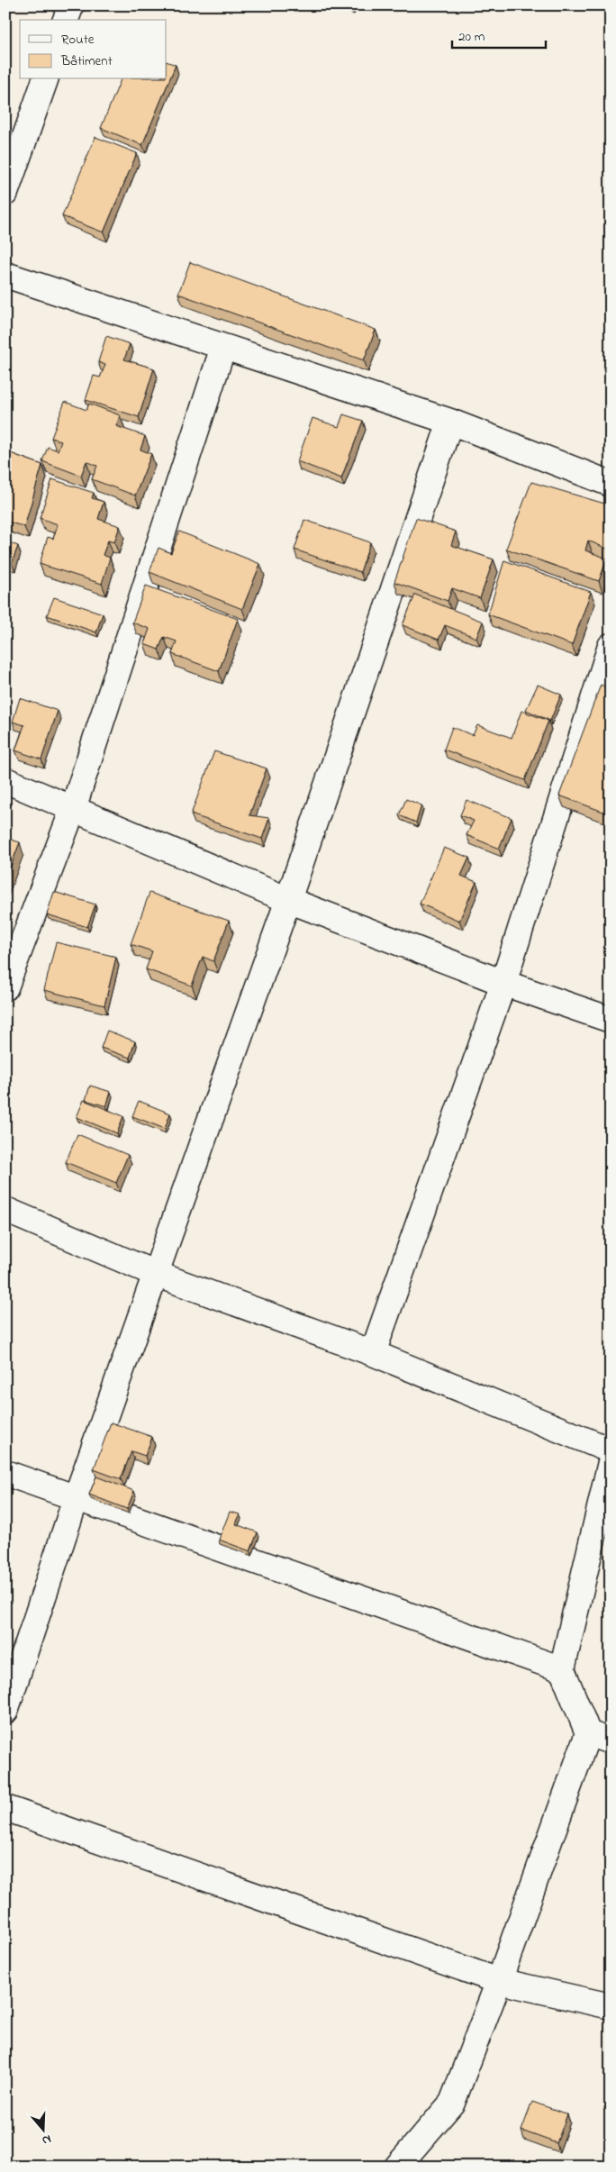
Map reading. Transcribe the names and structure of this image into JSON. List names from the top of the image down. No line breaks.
{"legend":["Route","Bâtiment"],"scale_bar":"20 m","north":"bottom"}
